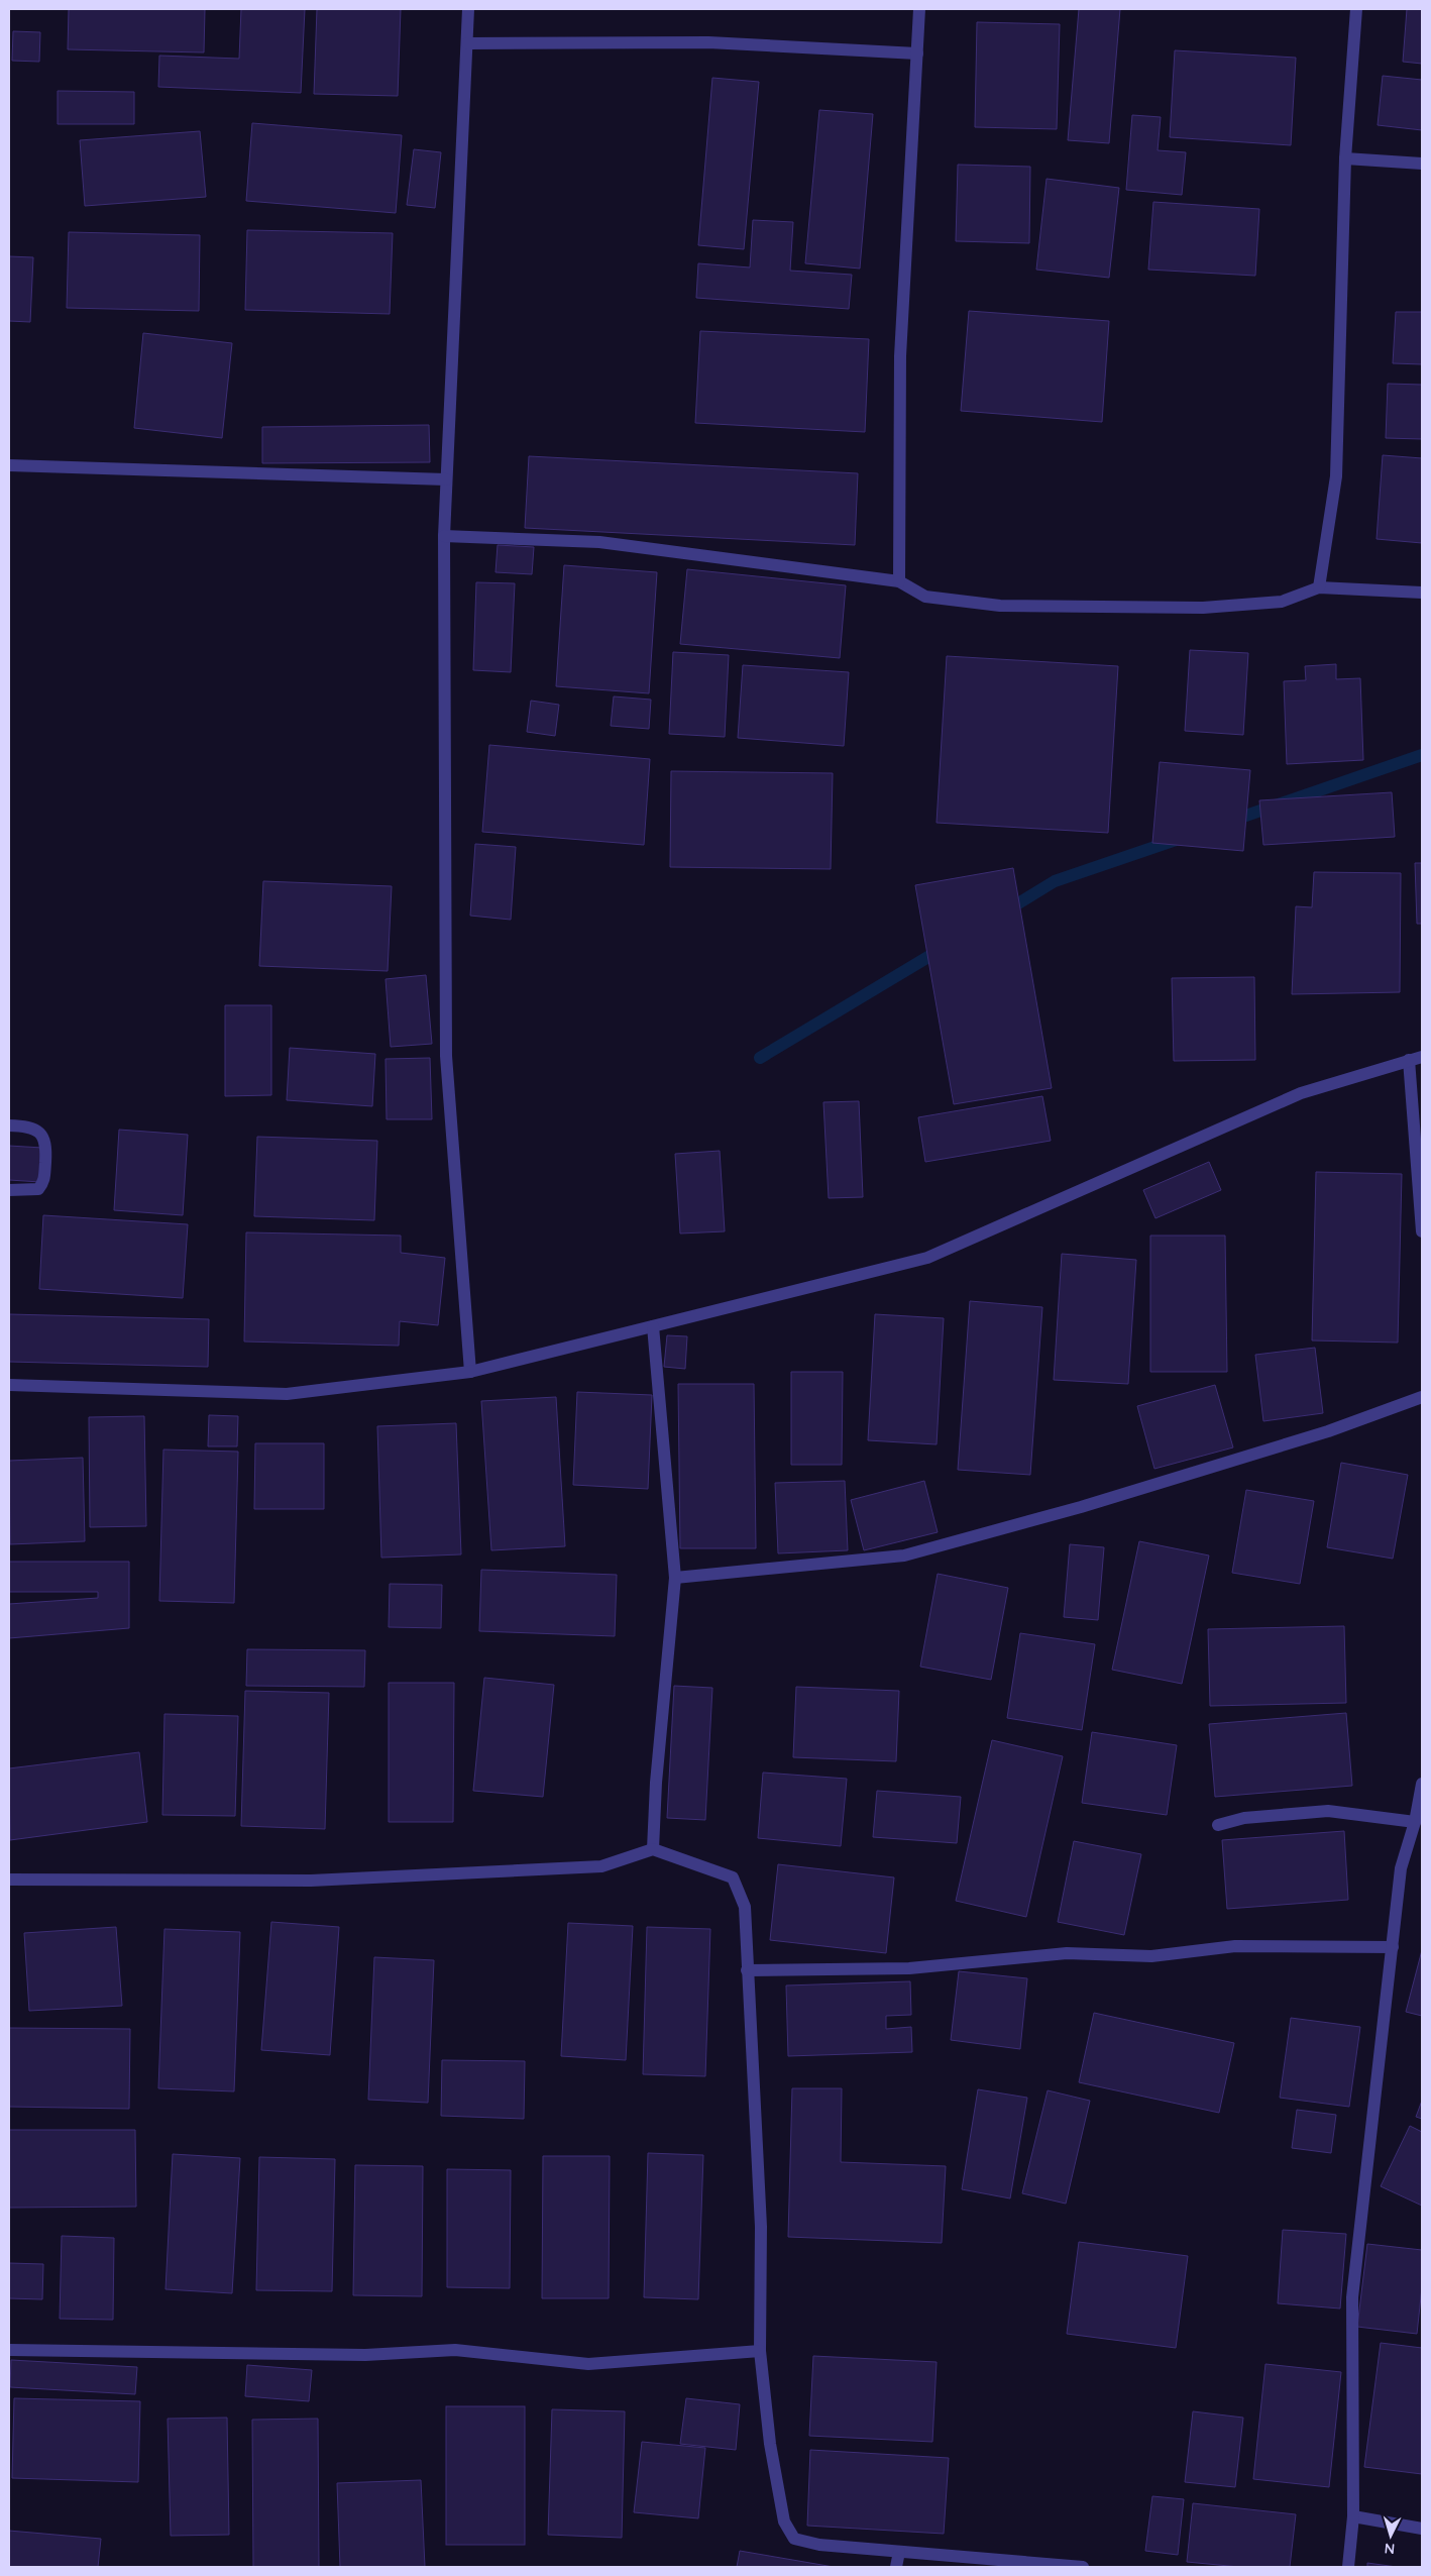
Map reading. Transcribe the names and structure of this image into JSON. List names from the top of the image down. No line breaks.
{"north":"bottom"}
